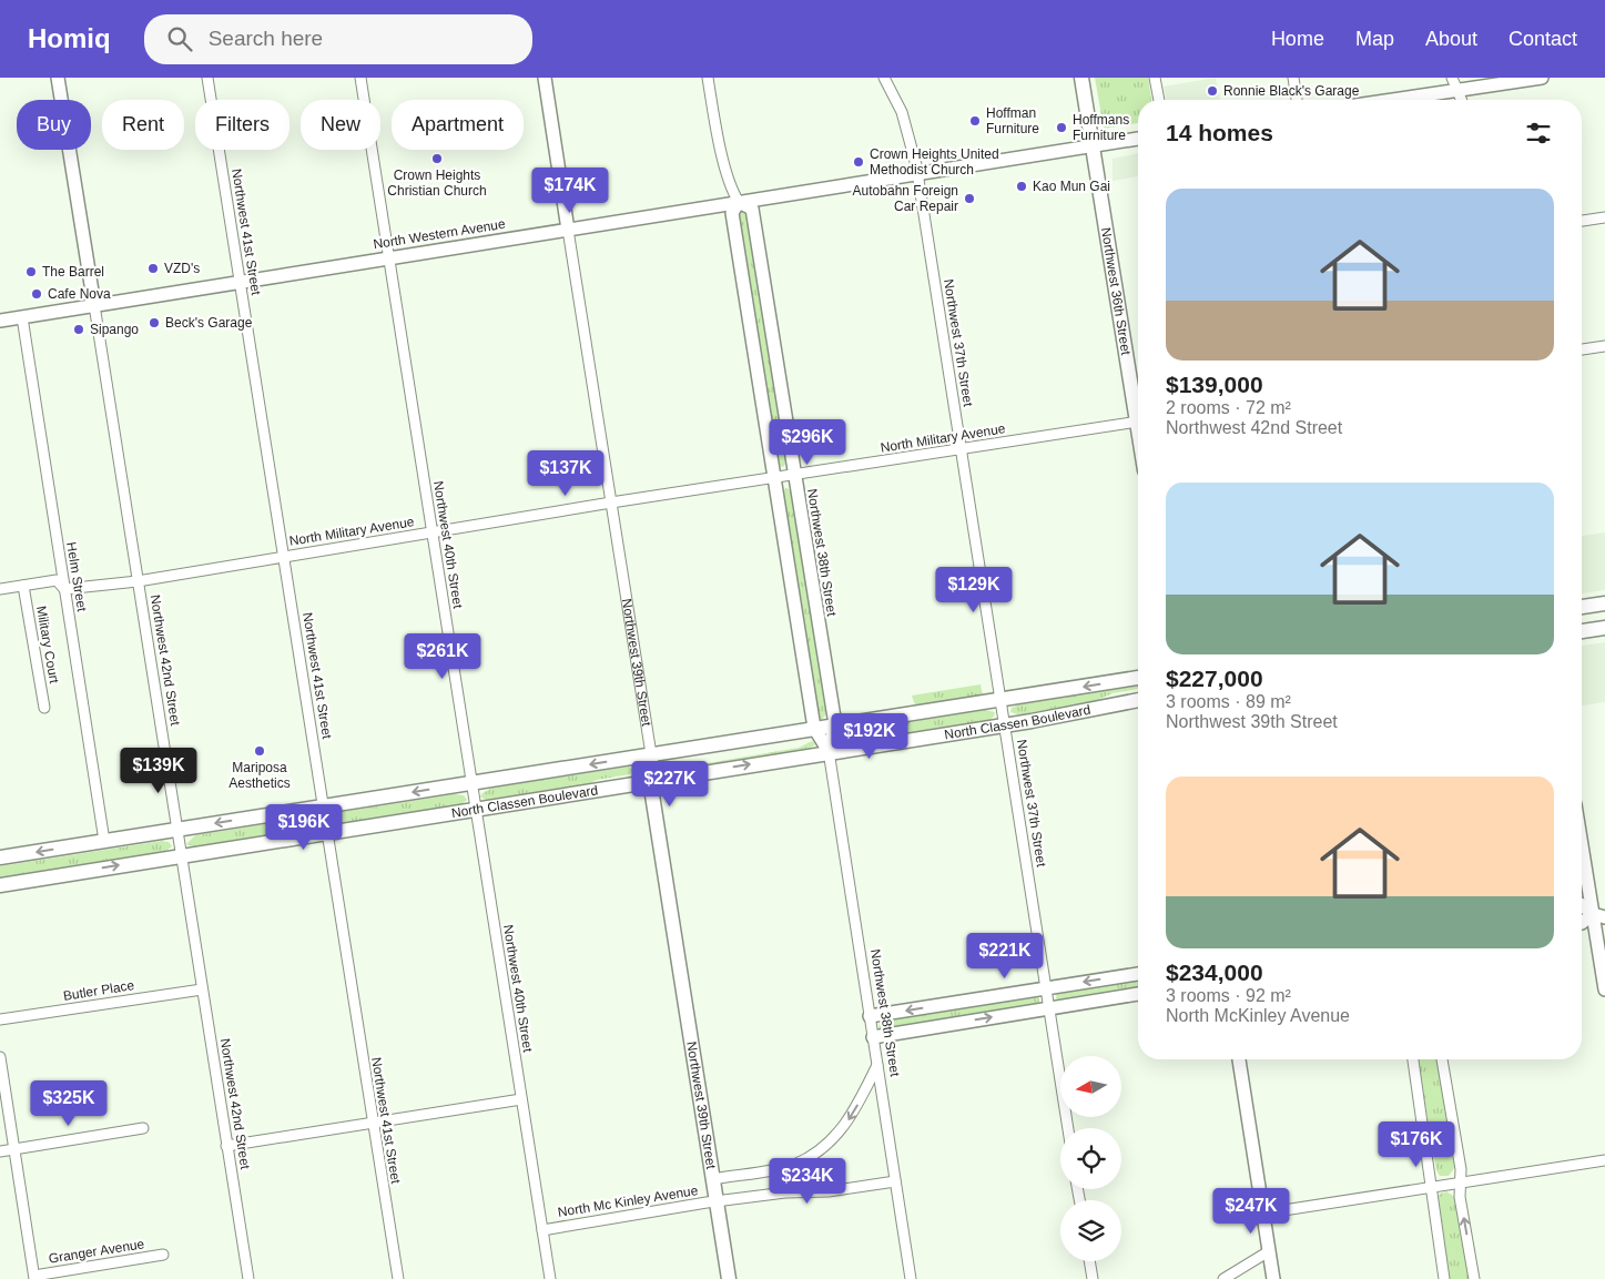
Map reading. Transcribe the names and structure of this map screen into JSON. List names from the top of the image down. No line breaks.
{"streets":{"main road":["Northwest 36th Street","Northwest 39th Street","North Classen Boulevard"],"street":["Northwest 41st Street","North Western Avenue","Northwest 37th Street","North Military Avenue","Northwest 40th Street","Northwest 38th Street","Helm Street","Military Court","Northwest 42nd Street","Butler Place","North Mc Kinley Avenue","Granger Avenue"]},"crossings":[["Northwest 41st Street","North Western Avenue"],["Northwest 41st Street","North Military Avenue"],["Northwest 41st Street","North Classen Boulevard"],["North Western Avenue","Northwest 36th Street"],["North Western Avenue","Northwest 37th Street"],["North Western Avenue","Northwest 40th Street"],["North Western Avenue","Northwest 38th Street"],["North Western Avenue","Helm Street"],["North Western Avenue","Northwest 42nd Street"],["North Western Avenue","Northwest 39th Street"],["Northwest 36th Street","North Military Avenue"],["Northwest 37th Street","North Military Avenue"],["Northwest 37th Street","North Classen Boulevard"],["North Military Avenue","Northwest 40th Street"],["North Military Avenue","Northwest 38th Street"],["North Military Avenue","Helm Street"],["North Military Avenue","Military Court"],["North Military Avenue","Northwest 42nd Street"],["North Military Avenue","Northwest 39th Street"],["Northwest 40th Street","North Classen Boulevard"],["Northwest 40th Street","North Mc Kinley Avenue"],["Northwest 38th Street","North Classen Boulevard"],["Northwest 38th Street","North Mc Kinley Avenue"],["Helm Street","North Classen Boulevard"],["Northwest 42nd Street","North Classen Boulevard"],["Northwest 42nd Street","Butler Place"],["Northwest 39th Street","North Classen Boulevard"],["Northwest 39th Street","North Mc Kinley Avenue"]],"places":["Ronnie Black's Garage","Hoffman Furniture","Hoffmans Furniture","Crown Heights Christian Church","Crown Heights United Methodist Church","Kao Mun Gai","Autobahn Foreign Car Repair","VZD's","The Barrel","Cafe Nova","Beck's Garage","Sipango","Mariposa Aesthetics"],"north":"left","page":{"header":"Homiq","search":"Search here","nav":["Home","Map","About","Contact"],"chip":["Buy","Rent","Filters","New","Apartment"],"heading":"14 homes","list":[{"name":"$139,000","note":"2 rooms · 72 m² · Northwest 42nd Street"},{"name":"$227,000","note":"3 rooms · 89 m² · Northwest 39th Street"},{"name":"$234,000","note":"3 rooms · 92 m² · North McKinley Avenue"}],"price":["$174K","$296K","$137K","$129K","$261K","$192K","$139K","$227K","$196K","$221K","$325K","$176K","$234K","$247K"]}}
